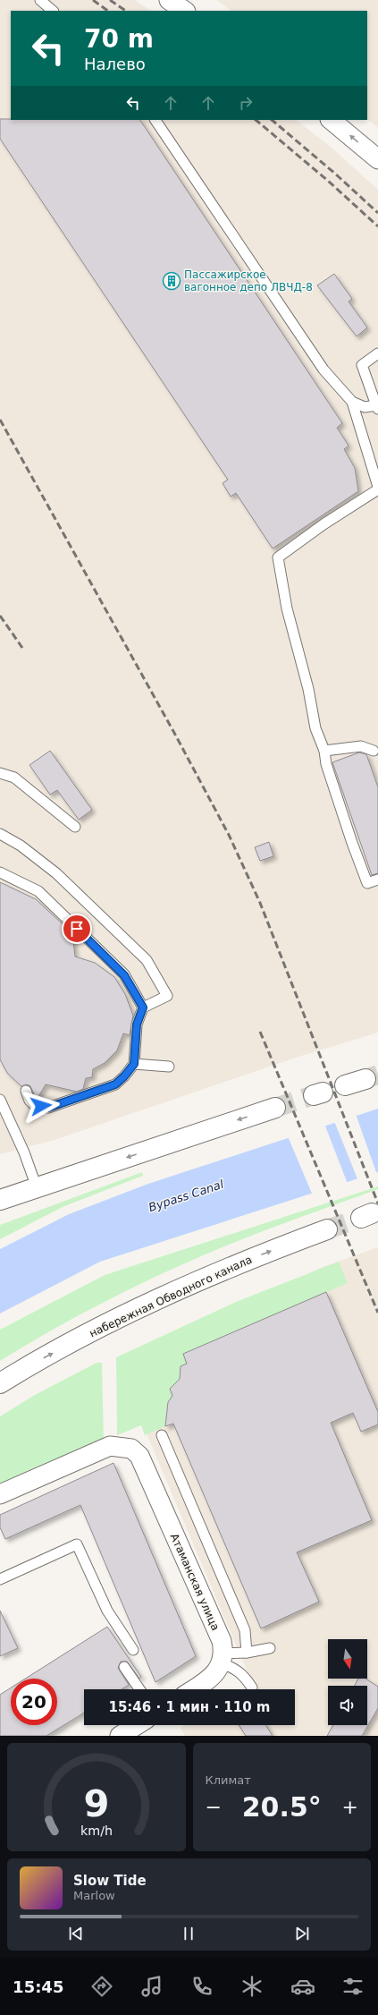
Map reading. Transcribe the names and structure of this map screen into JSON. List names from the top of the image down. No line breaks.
{"streets":{"main road":["набережная Обводного канала"],"street":["Атаманская улица"]},"water":["Bypass Canal"],"places":{"building":["Пассажирское вагонное депо ЛВЧД-8"]},"north":"bottom","page":{"turn":["70 m","Налево"],"limit":"20","trip":"15:46 · 1 мин · 110 m","tile":"Климат","heat":["−","20.5°","+"],"song":["Slow Tide","Marlow"],"tabs":"15:45","gauge":["9","km/h"]}}
